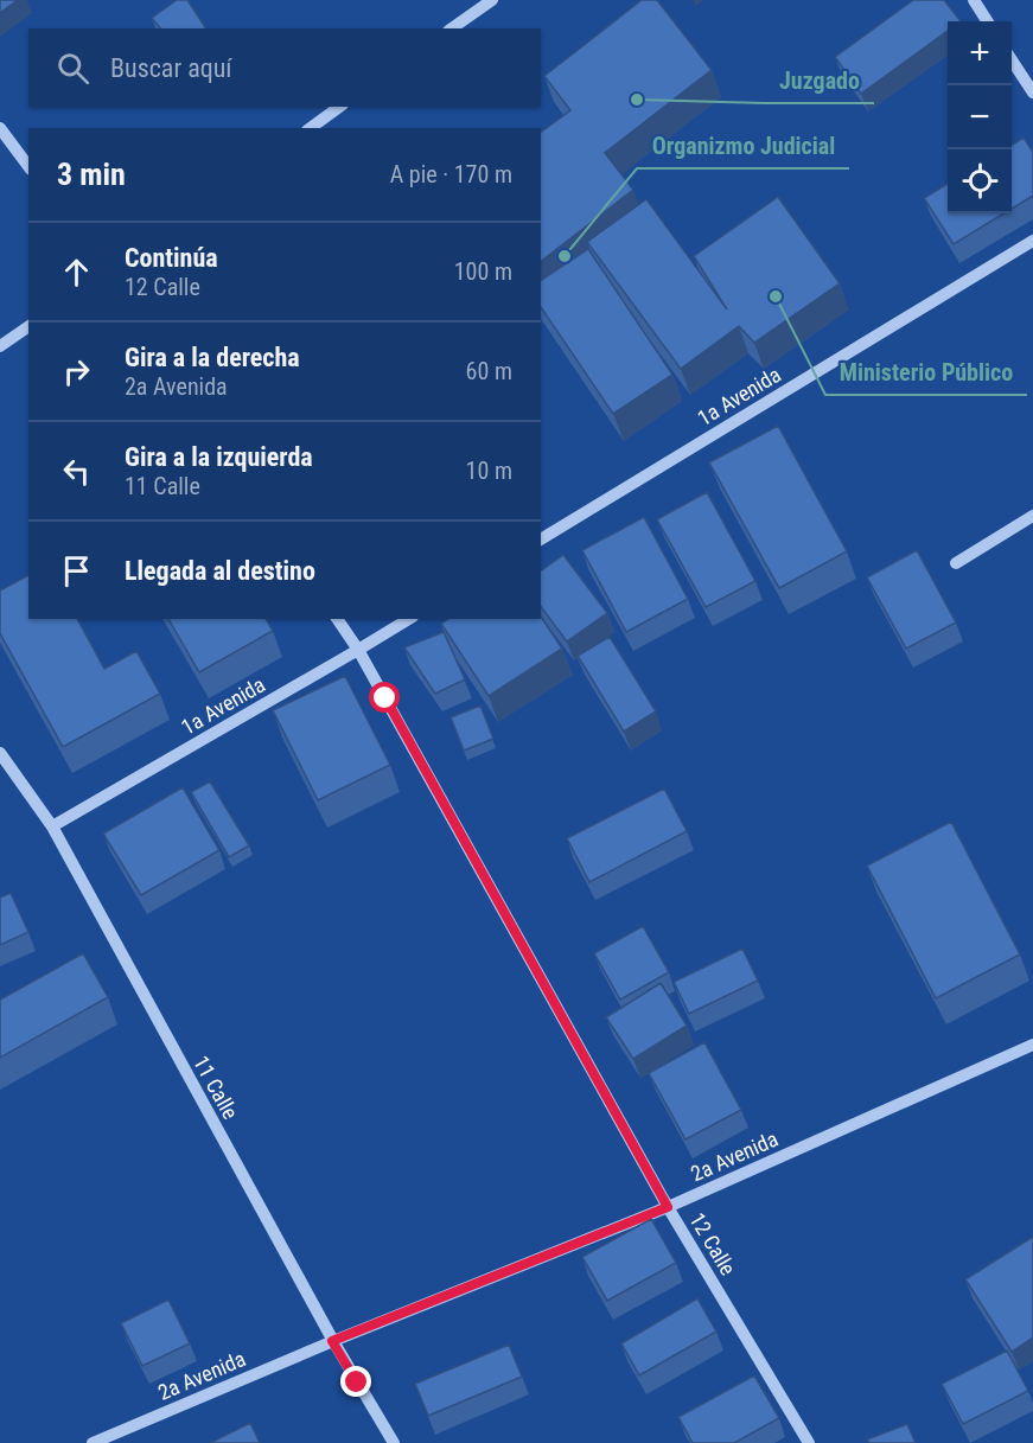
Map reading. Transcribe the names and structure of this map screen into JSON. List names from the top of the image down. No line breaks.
{"streets":{"street":["1a Avenida","11 Calle","2a Avenida","12 Calle"]},"crossings":[["1a Avenida","11 Calle"],["1a Avenida","12 Calle"],["11 Calle","2a Avenida"],["2a Avenida","12 Calle"]],"places":["Juzgado","Organizmo Judicial","Ministerio Público"],"page":{"map_buttons":["+","−"],"search":"Buscar aquí","heading":["3 min","A pie · 170 m"],"list":[["Continúa","12 Calle","100 m"],["Gira a la derecha","2a Avenida","60 m"],["Gira a la izquierda","11 Calle","10 m"],"Llegada al destino"]}}
